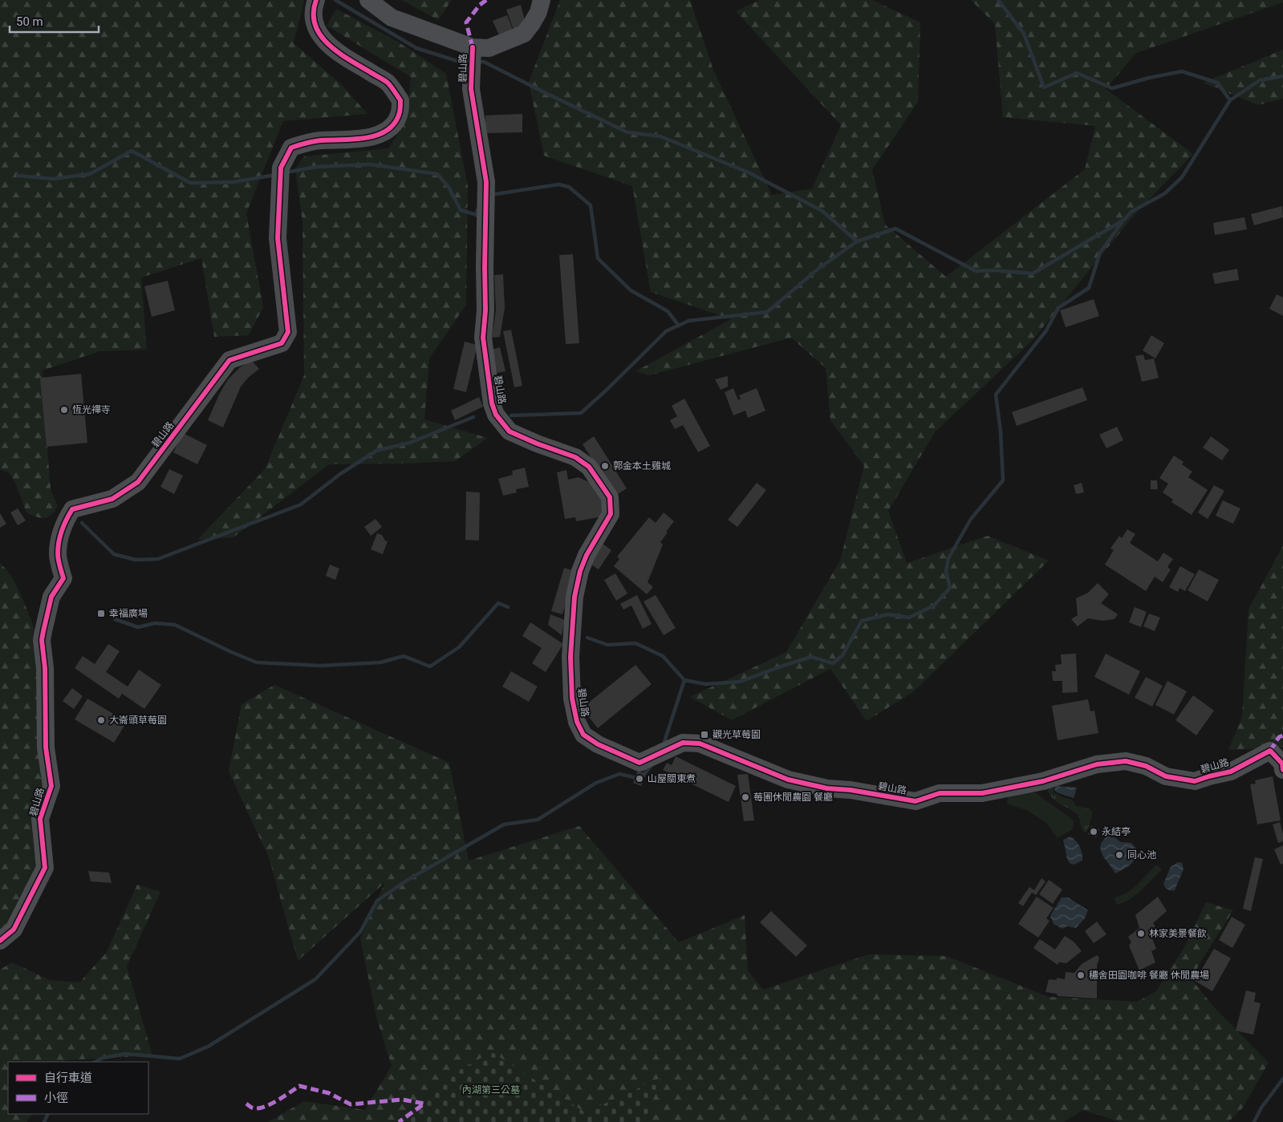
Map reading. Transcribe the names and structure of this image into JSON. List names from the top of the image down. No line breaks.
{"streets":{"street":["碧山路"]},"parks":["內湖第三公墓"],"places":{"other":["恆光禪寺","郭金本土雞城","大崙頭草莓園","山屋關東煮","莓圃休閒農園 餐廳","永結亭","同心池","林家美景餐飲","穠舍田園咖啡 餐廳 休閒農場"],"transit":["幸福廣場","觀光草莓園"]},"legend":["自行車道","小徑"],"scale_bar":"50 m"}
